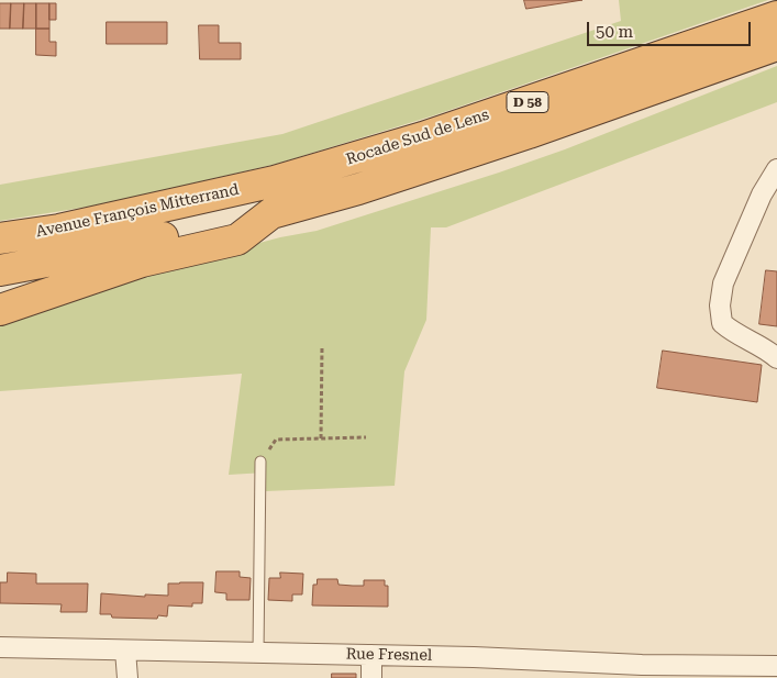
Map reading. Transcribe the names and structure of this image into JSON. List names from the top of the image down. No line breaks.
{"streets":{"highway":["D 58","Rocade Sud de Lens","Avenue François Mitterrand"],"street":["Rue Fresnel"]},"crossings":[["D 58","Avenue François Mitterrand"],["Rocade Sud de Lens","Avenue François Mitterrand"]],"scale_bar":"50 m"}
